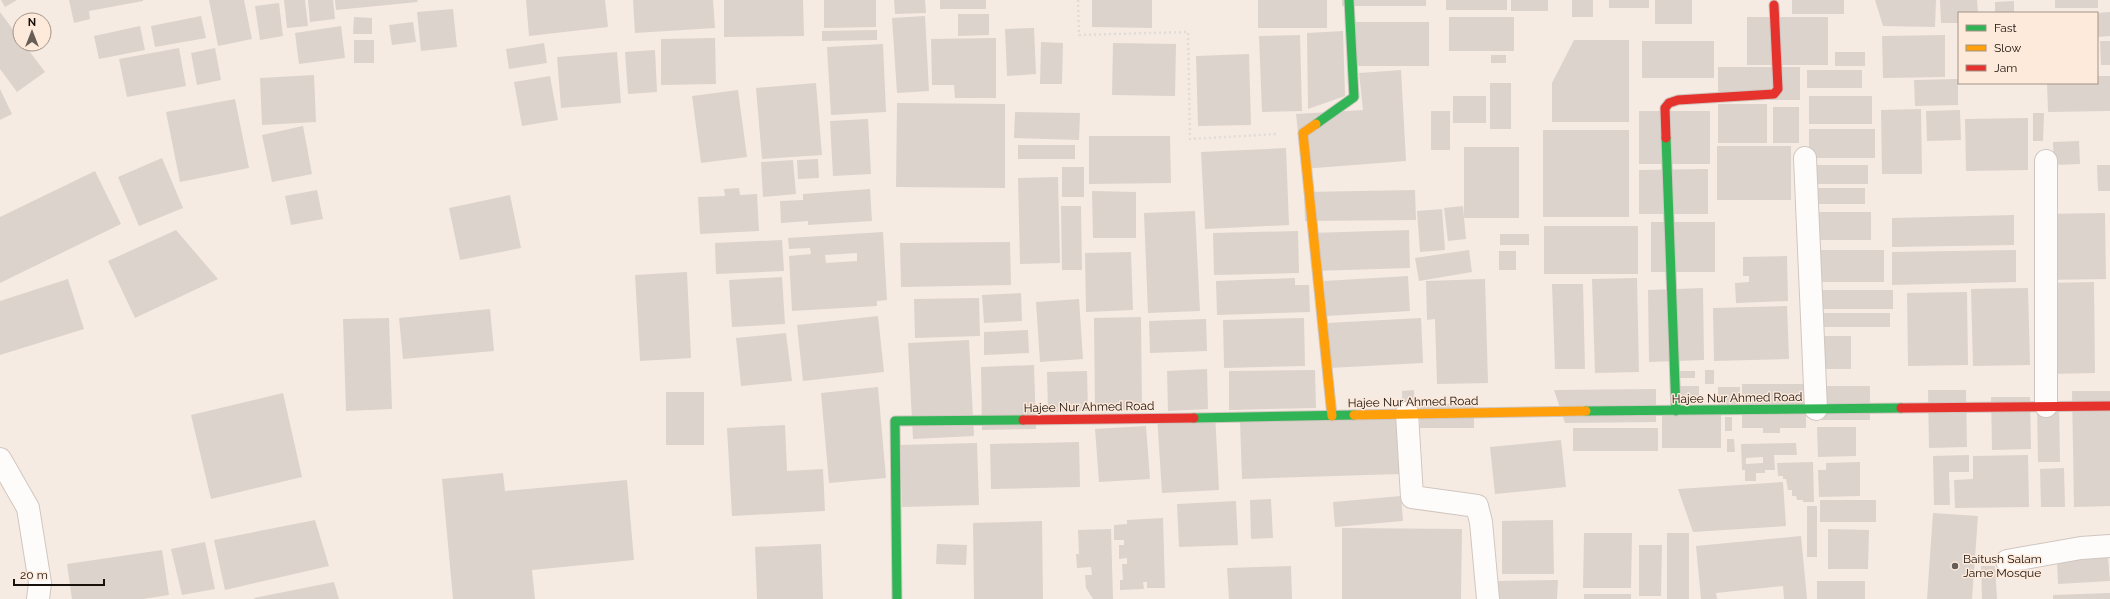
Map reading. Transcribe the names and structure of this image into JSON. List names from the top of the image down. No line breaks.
{"streets":{"street":["Hajee Nur Ahmed Road"]},"places":["Baitush Salam Jame Mosque"],"legend":["Fast","Slow","Jam"],"scale_bar":"20 m","north":"top"}
